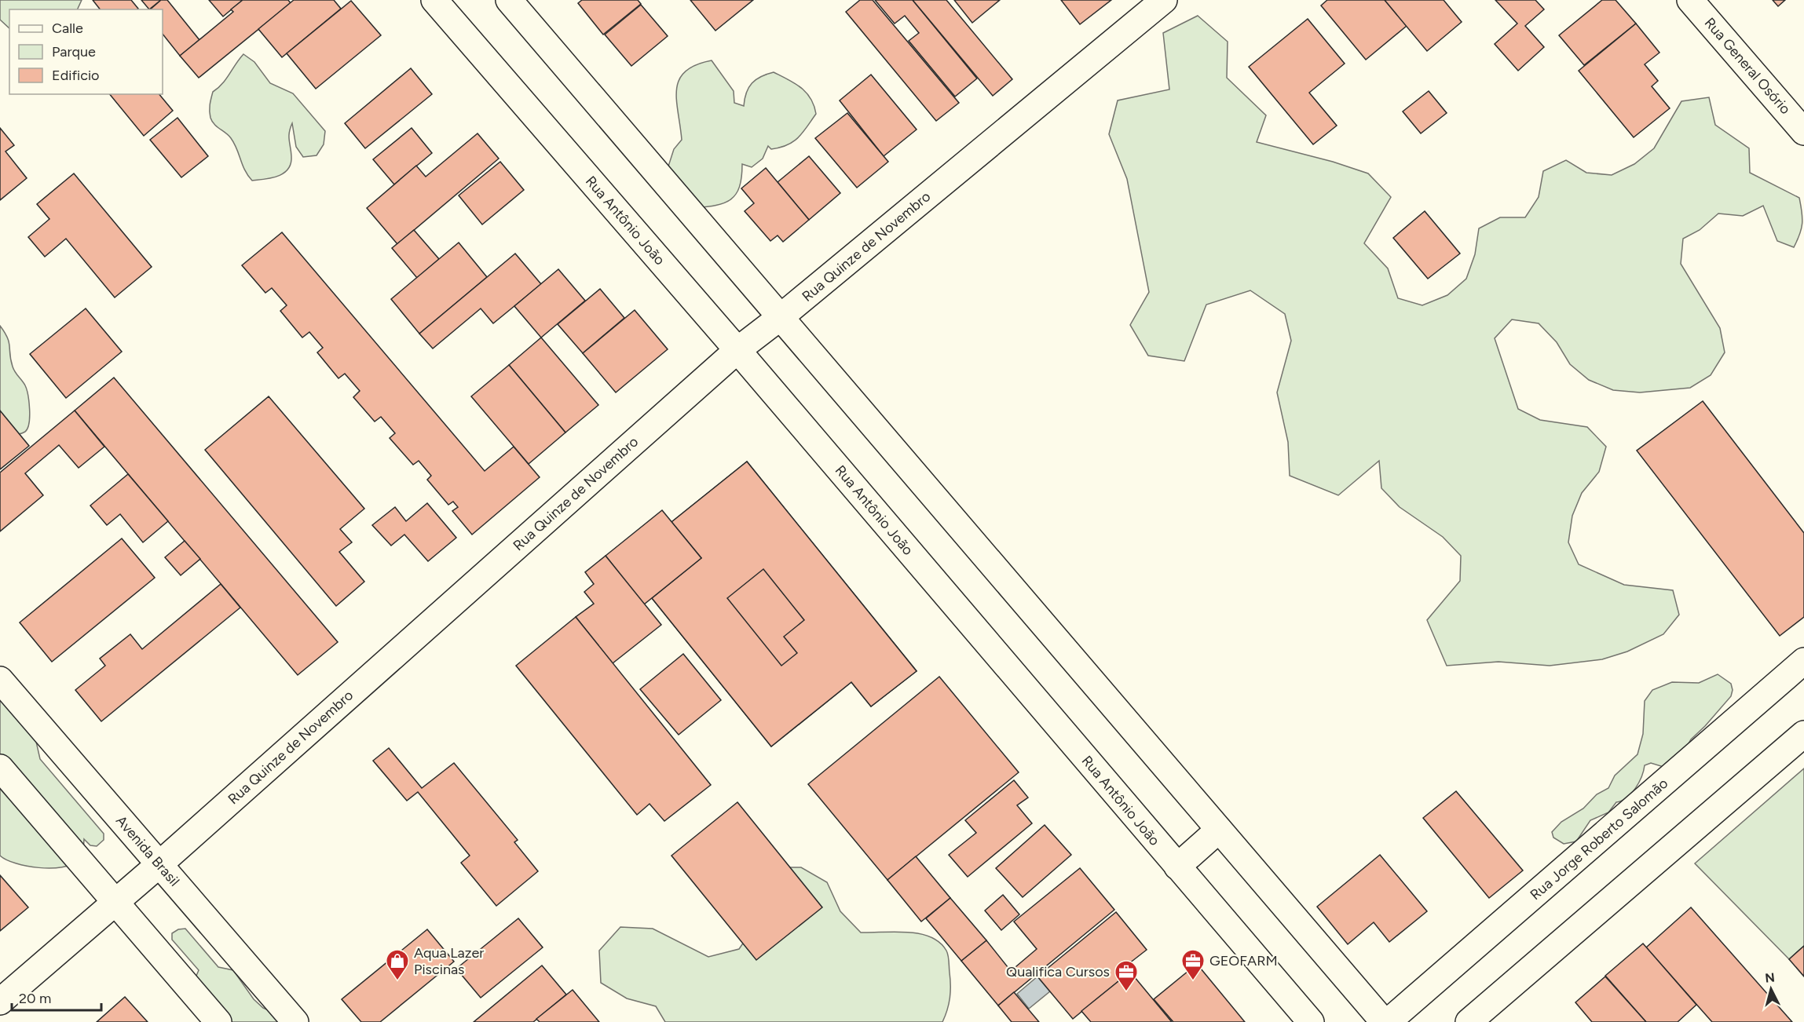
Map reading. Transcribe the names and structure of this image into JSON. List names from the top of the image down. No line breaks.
{"streets":{"main road":["Rua General Osório","Rua Antônio João","Rua Quinze de Novembro","Rua Jorge Roberto Salomão","Avenida Brasil"]},"crossings":[["Rua Antônio João","Rua Quinze de Novembro"],["Rua Quinze de Novembro","Avenida Brasil"]],"places":{"shop":["Aqua Lazer Piscinas"],"office":["GEOFARM","Qualifica Cursos"]},"legend":["Calle","Parque","Edificio"],"scale_bar":"20 m","north":"top"}
